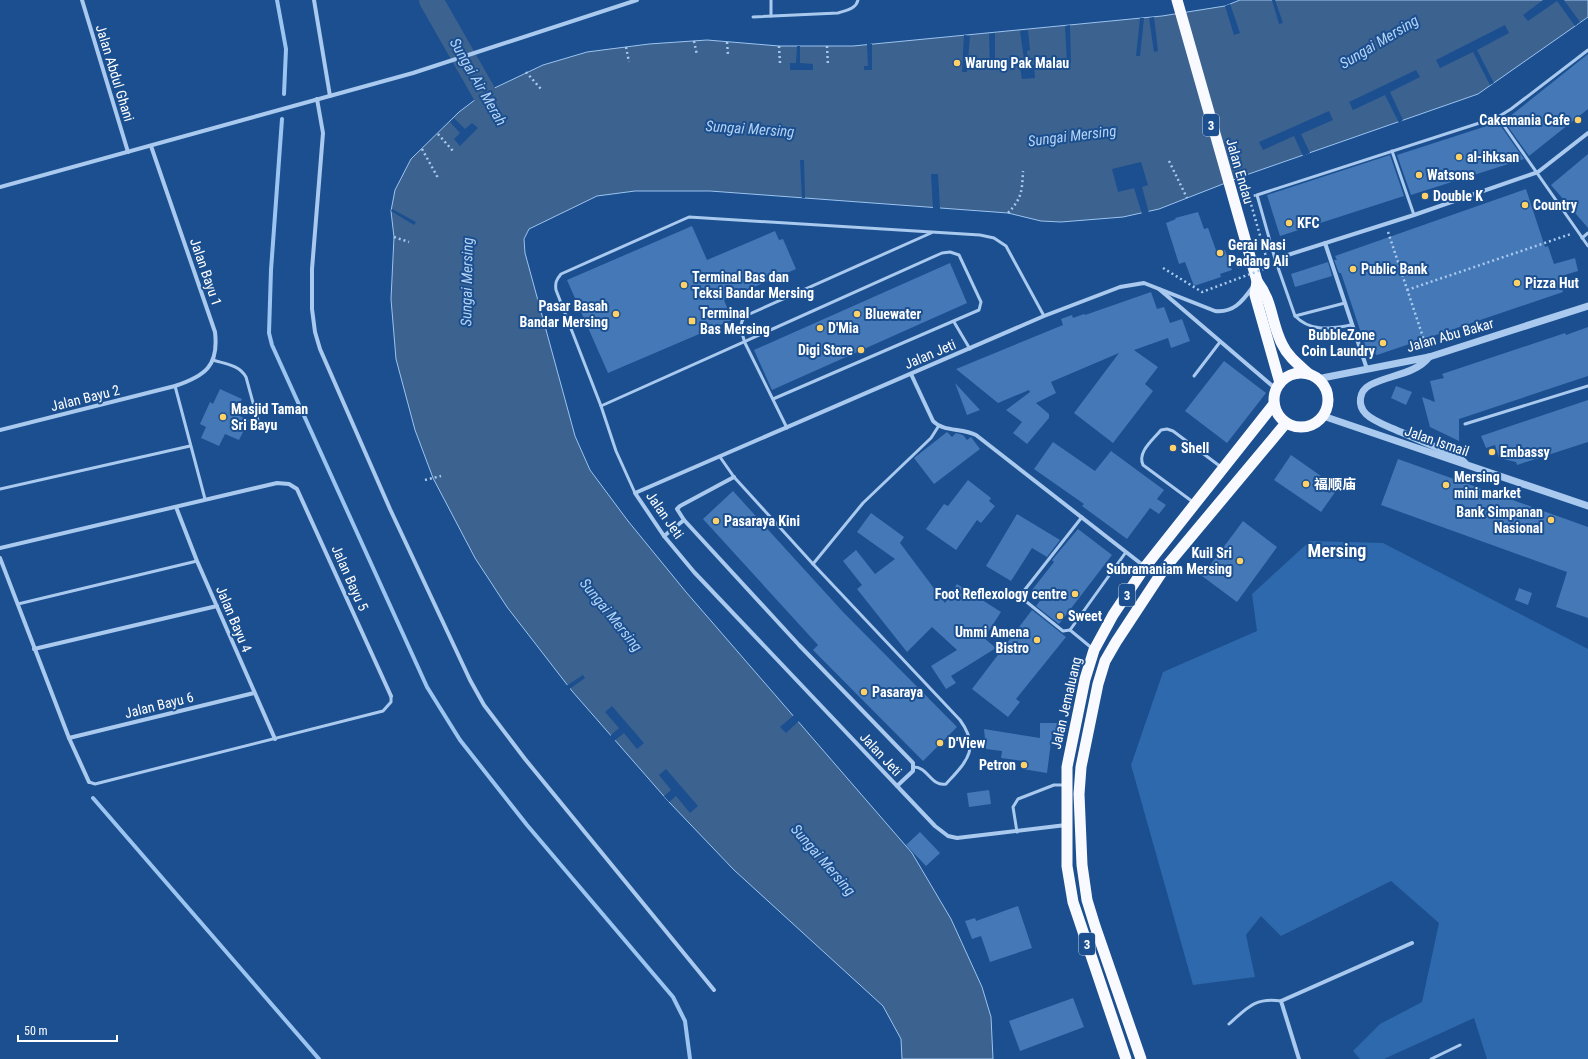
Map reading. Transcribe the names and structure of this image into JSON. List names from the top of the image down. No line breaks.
{"streets":{"highway":["3","Jalan Endau","Jalan Jemaluang"],"street":["Jalan Abdul Ghani","Jalan Bayu 1","Jalan Abu Bakar","Jalan Jeti","Jalan Bayu 2","Jalan Ismail","Jalan Bayu 5","Jalan Bayu 4","Jalan Bayu 6"]},"crossings":[["3","Jalan Endau"],["3","Jalan Abu Bakar"],["3","Jalan Ismail"],["3","Jalan Jemaluang"],["Jalan Endau","Jalan Abu Bakar"],["Jalan Endau","Jalan Jeti"],["Jalan Endau","Jalan Ismail"],["Jalan Endau","Jalan Jemaluang"],["Jalan Abu Bakar","Jalan Ismail"],["Jalan Abu Bakar","Jalan Jemaluang"],["Jalan Jeti","Jalan Jemaluang"],["Jalan Ismail","Jalan Jemaluang"],["Jalan Bayu 4","Jalan Bayu 6"]],"districts":["Mersing"],"water":["Sungai Mersing","Sungai Air Merah"],"places":{"other":["Warung Pak Malau","Cakemania Cafe","al-ihksan","Watsons","Double K","Country","KFC","Gerai Nasi Padang Ali","Public Bank","Pizza Hut","Terminal Bas dan Teksi Bandar Mersing","Pasar Basah Bandar Mersing","Bluewater","D'Mia","BubbleZone Coin Laundry","Digi Store","Masjid Taman Sri Bayu","Shell","Embassy","福顺庙","Mersing mini market","Bank Simpanan Nasional","Pasaraya Kini","Kuil Sri Subramaniam Mersing","Foot Reflexology centre","Sweet","Ummi Amena Bistro","Pasaraya","D'View","Petron"],"transit":["Terminal Bas Mersing"]},"scale_bar":"50 m"}
